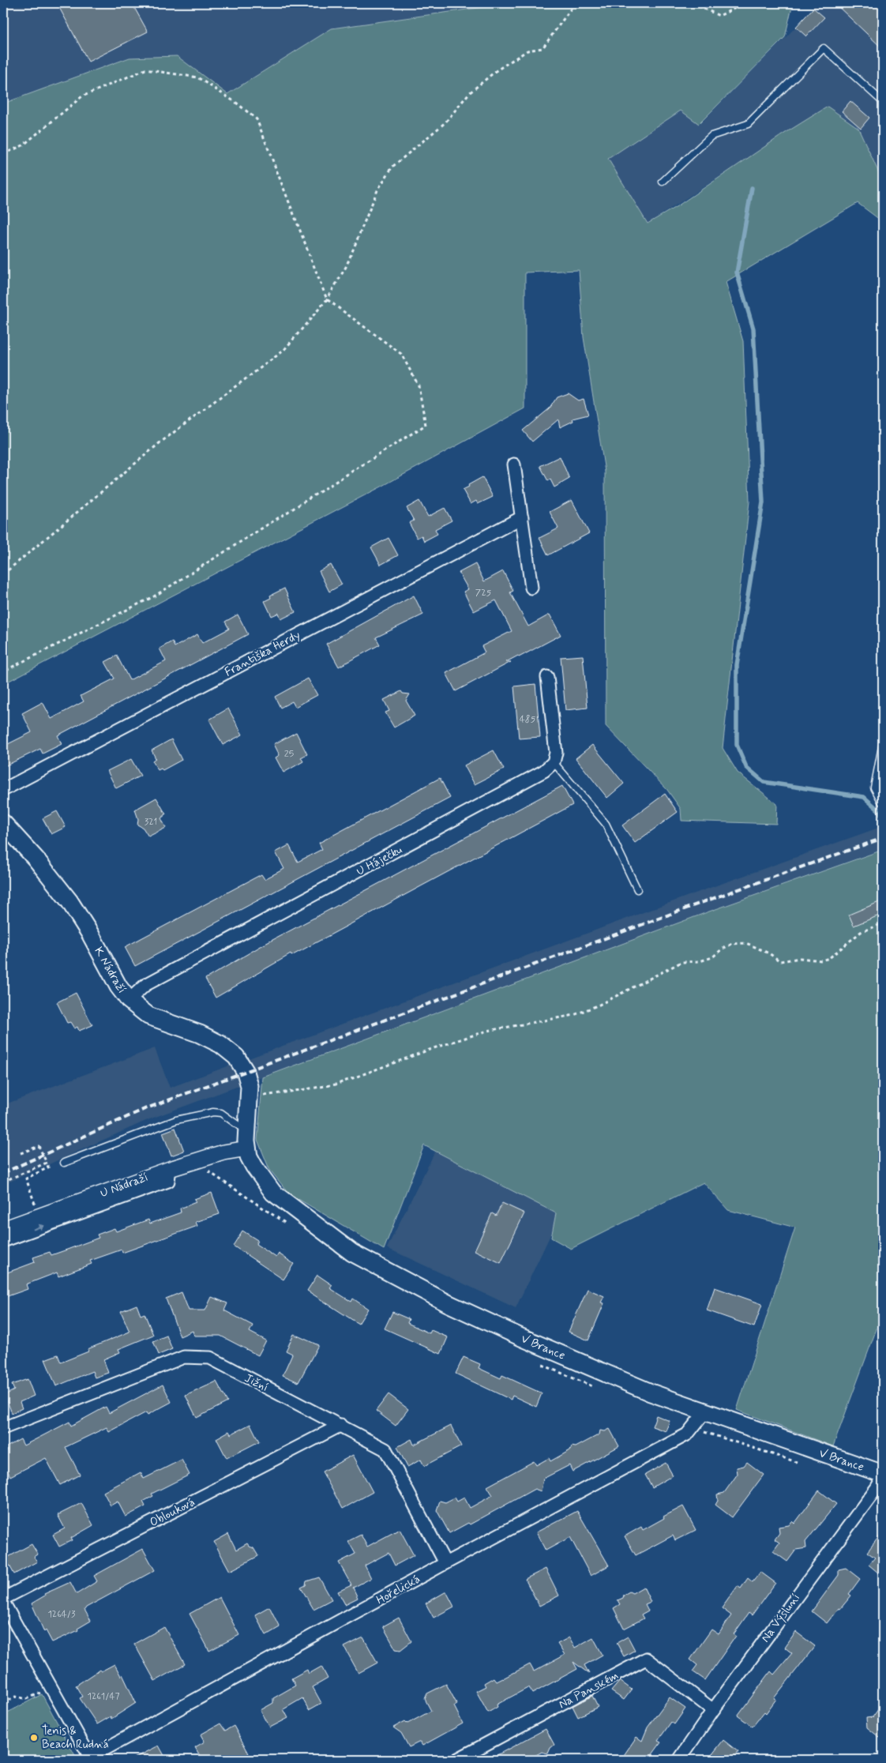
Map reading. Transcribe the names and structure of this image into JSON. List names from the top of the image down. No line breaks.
{"streets":{"main road":["K Nádraží","V Brance"],"street":["Františka Herdy","U Háječku","U Nádraží","Jižní","Oblouková","Hořelická","Na Výsluní","Na Panském"]},"crossings":[["U Háječku","K Nádraží"],["K Nádraží","U Nádraží"],["K Nádraží","V Brance"],["U Nádraží","V Brance"],["V Brance","Hořelická"],["V Brance","Na Výsluní"],["Jižní","Oblouková"],["Jižní","Hořelická"],["Na Výsluní","Na Panském"]],"places":["Tenis & Beach Rudná"],"house_numbers":["725","485","25","321","1264/3","1261/47"]}
